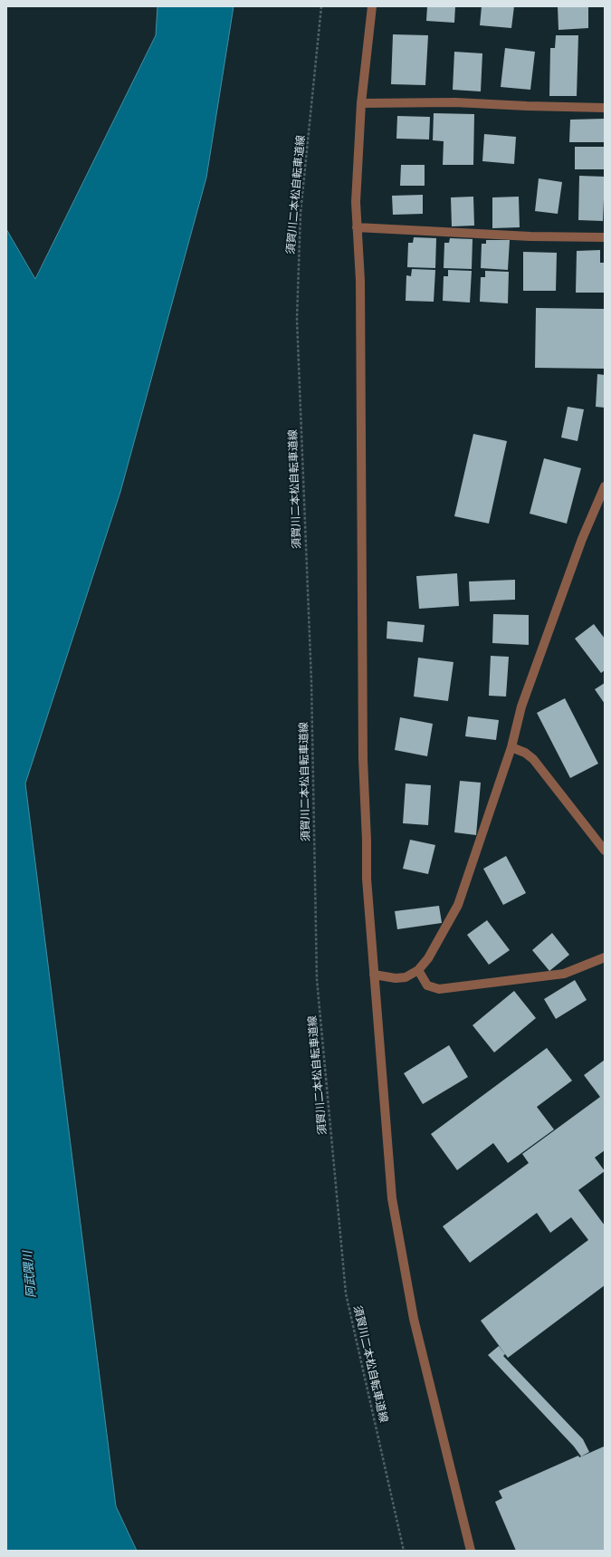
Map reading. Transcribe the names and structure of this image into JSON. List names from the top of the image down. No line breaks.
{"streets":{"path":["須賀川二本松自転車道線"]},"water":["阿武隈川"]}
